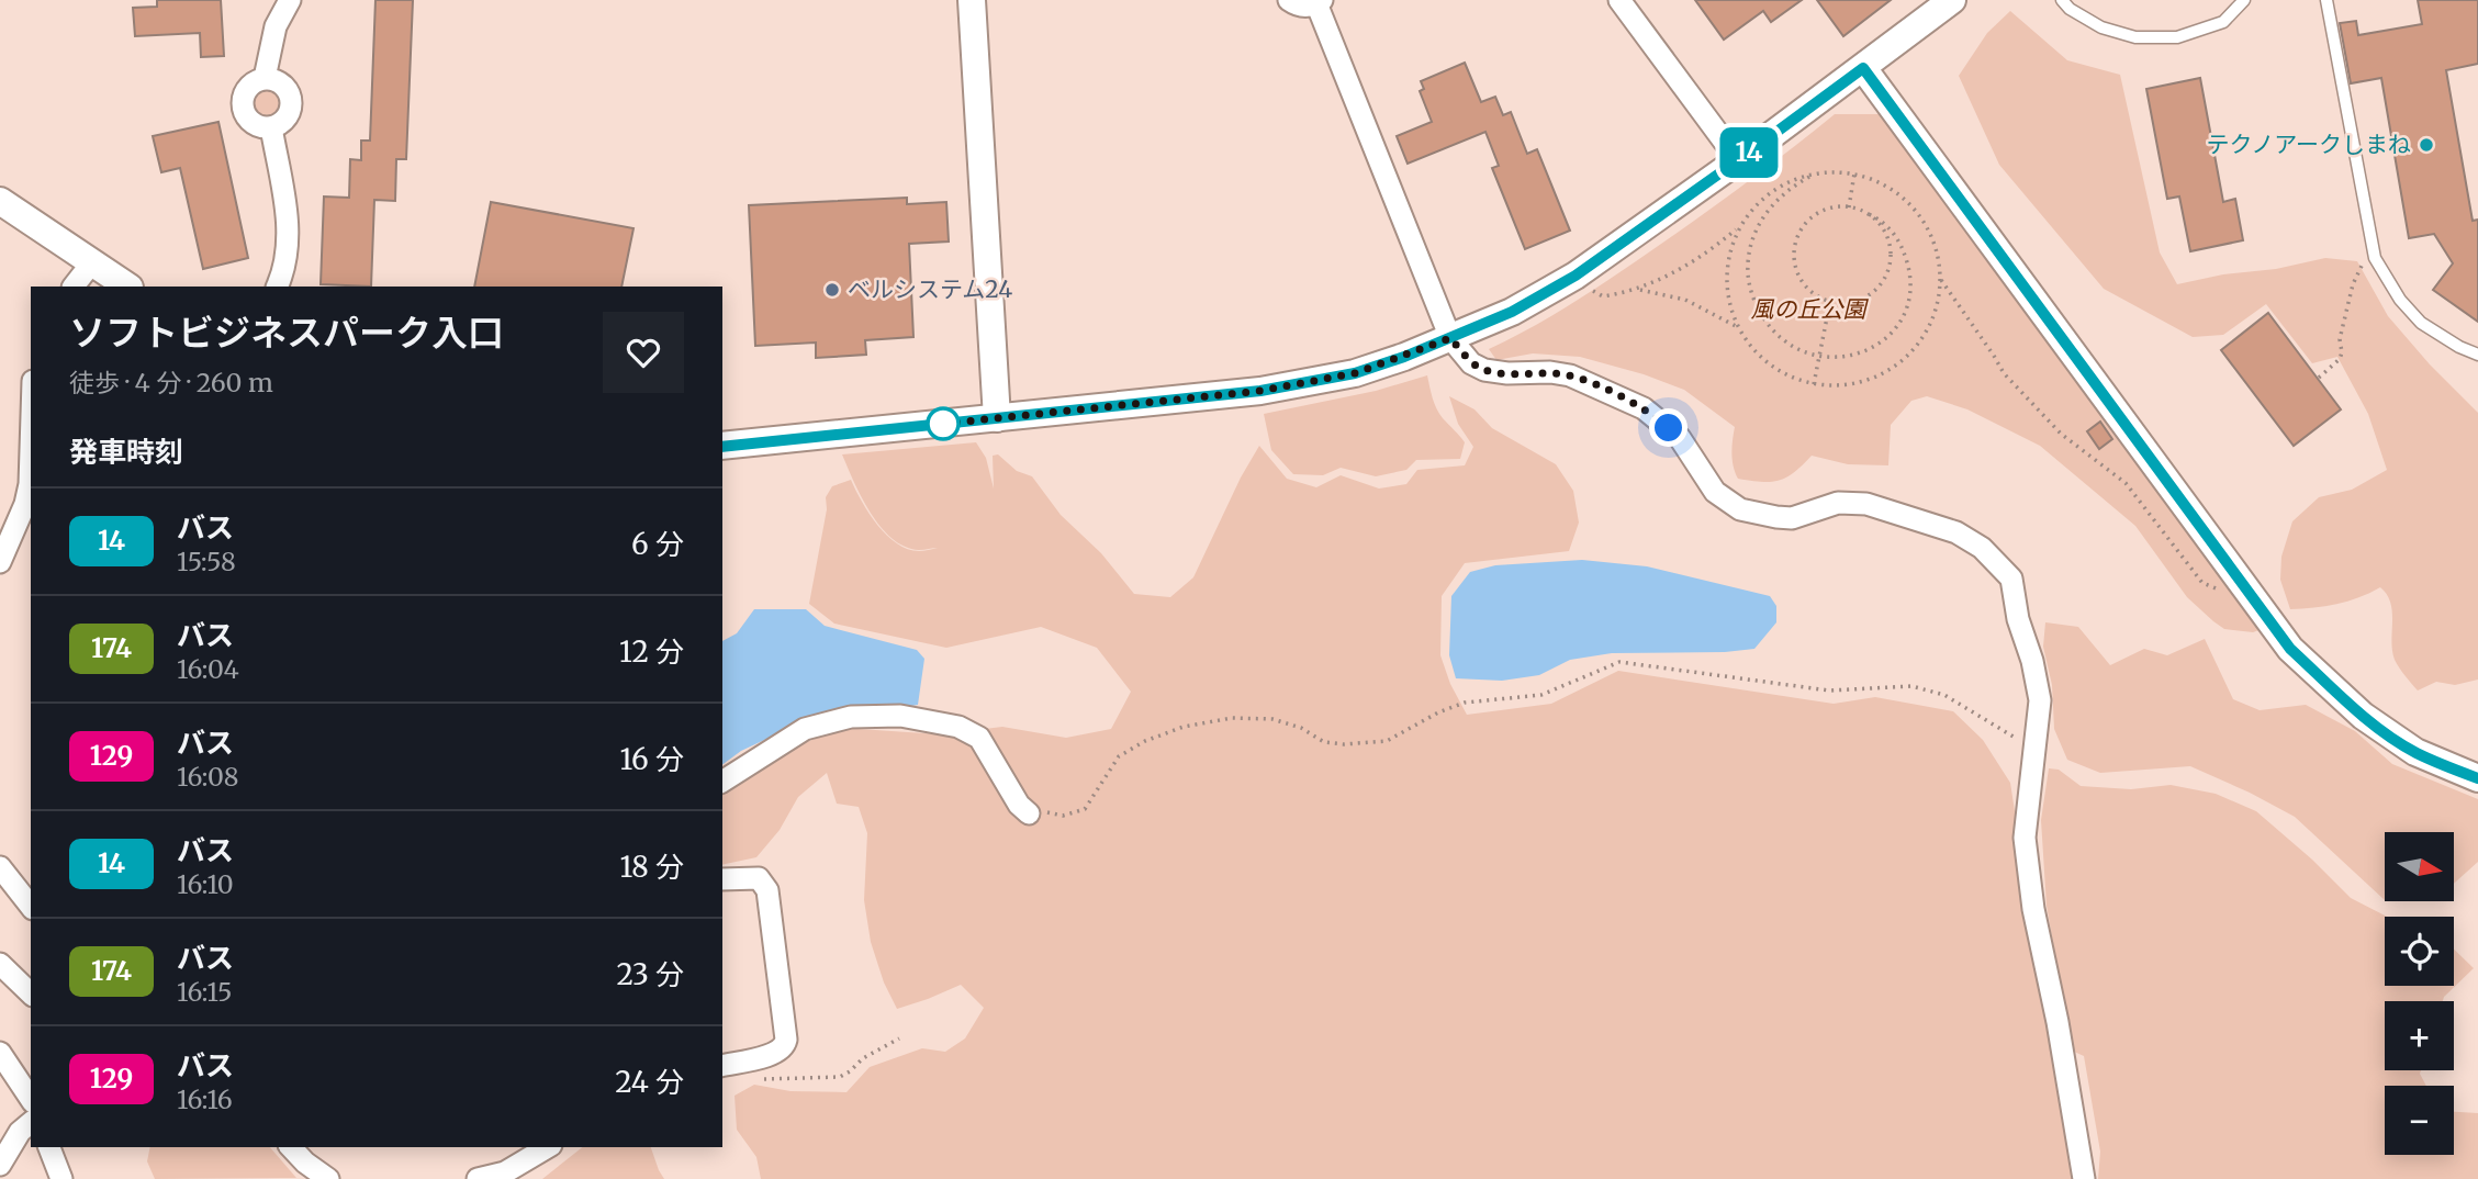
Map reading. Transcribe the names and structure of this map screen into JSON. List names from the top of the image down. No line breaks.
{"parks":["風の丘公園"],"places":["テクノアークしまね","ベルシステム24"],"lines":["bus line 14"],"north":"right","page":{"on_map":"14","heading":[["ソフトビジネスパーク入口","徒歩 · 4 分 · 260 m"],"発車時刻"],"list":[{"mark":"14","name":"バス","note":"15:58","value":"6 分"},{"mark":"174","name":"バス","note":"16:04","value":"12 分"},{"mark":"129","name":"バス","note":"16:08","value":"16 分"},{"mark":"14","name":"バス","note":"16:10","value":"18 分"},{"mark":"174","name":"バス","note":"16:15","value":"23 分"},{"mark":"129","name":"バス","note":"16:16","value":"24 分"}],"map_buttons":["+","−"]}}
